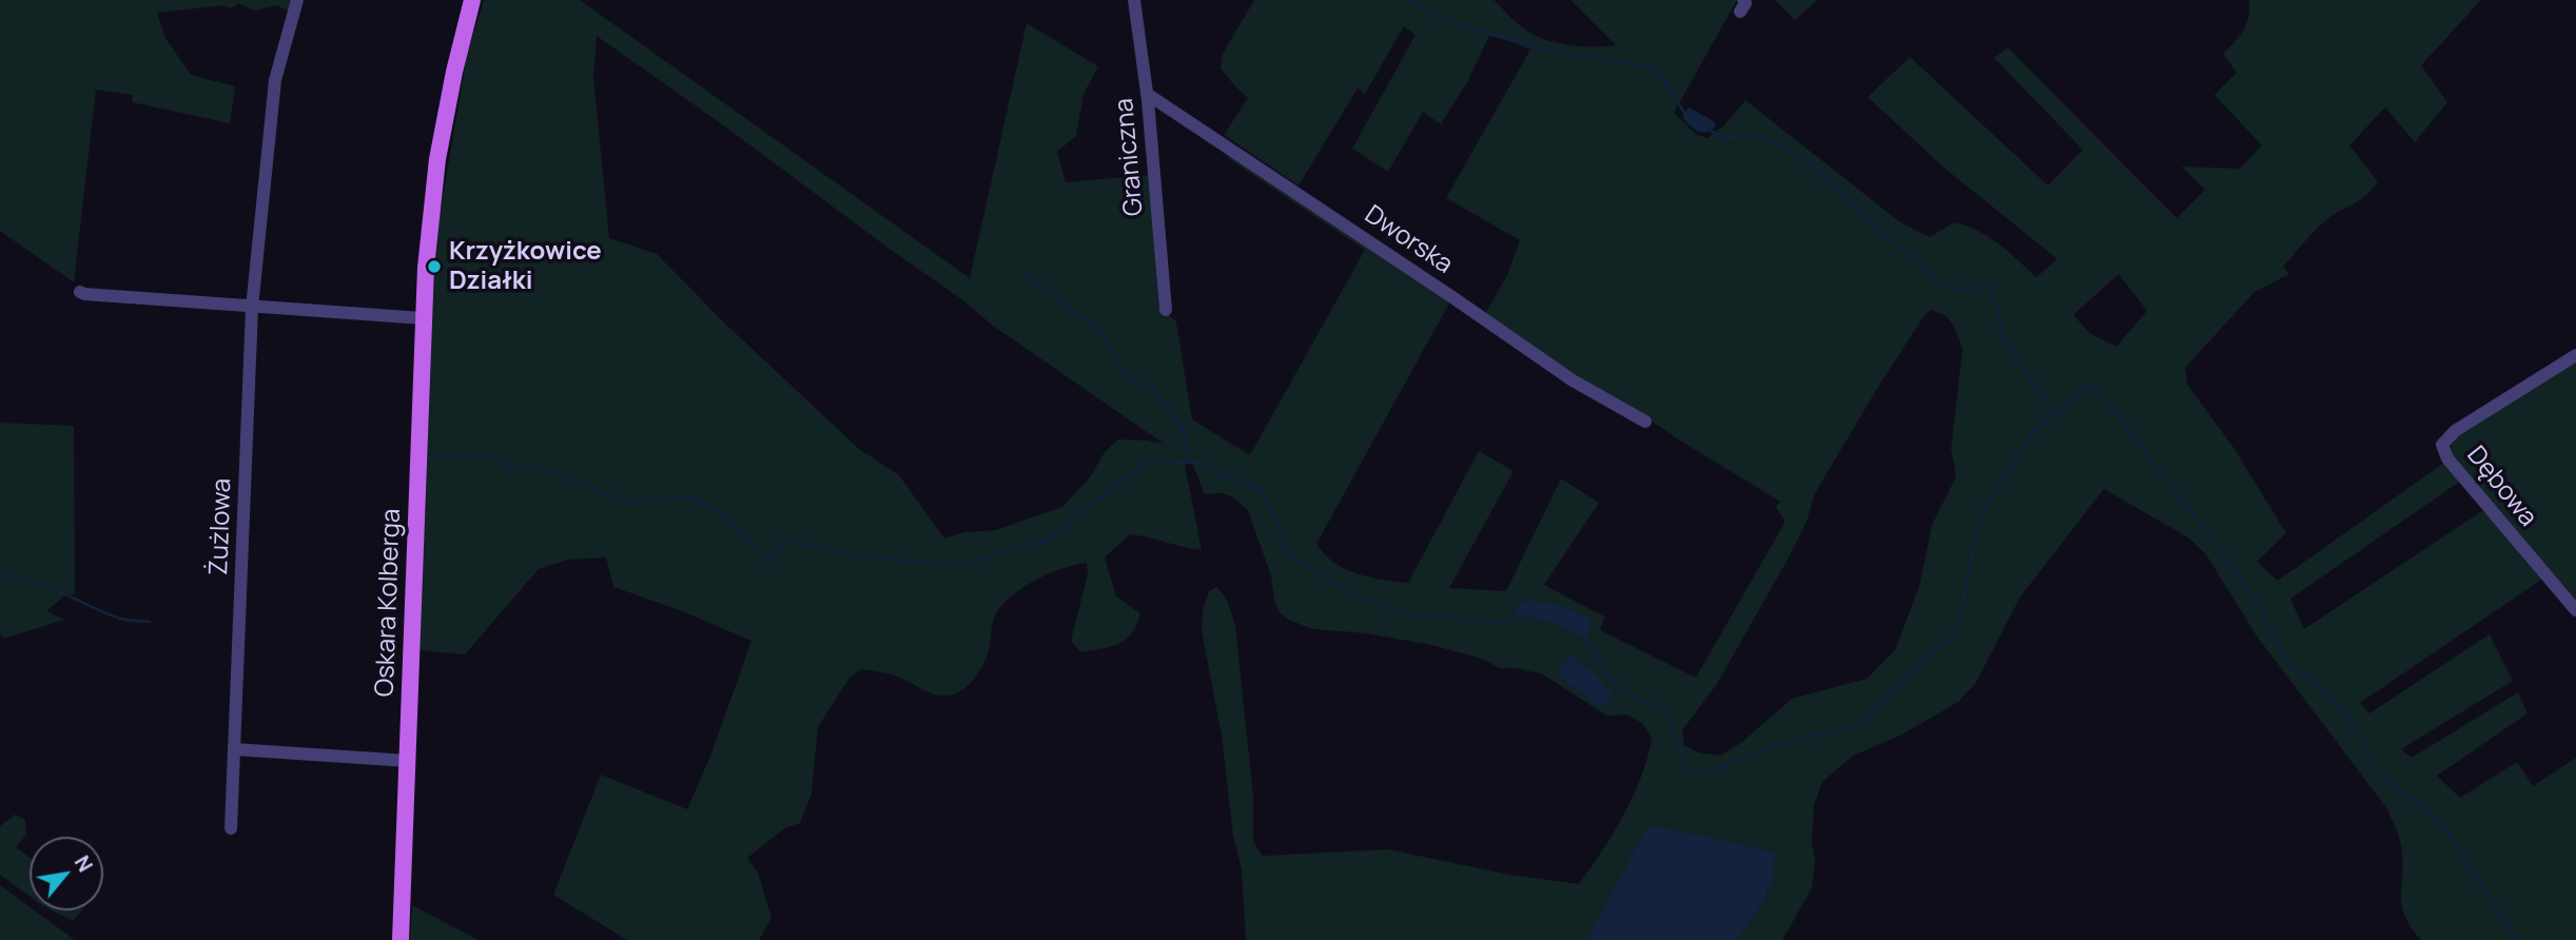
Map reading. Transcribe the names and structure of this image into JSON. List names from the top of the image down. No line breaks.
{"streets":{"main road":["Oskara Kolberga"],"street":["Graniczna","Dworska","Dębowa","Żużlowa"]},"crossings":[["Graniczna","Dworska"]],"places":["Krzyżkowice Działki"],"north":"top right"}
